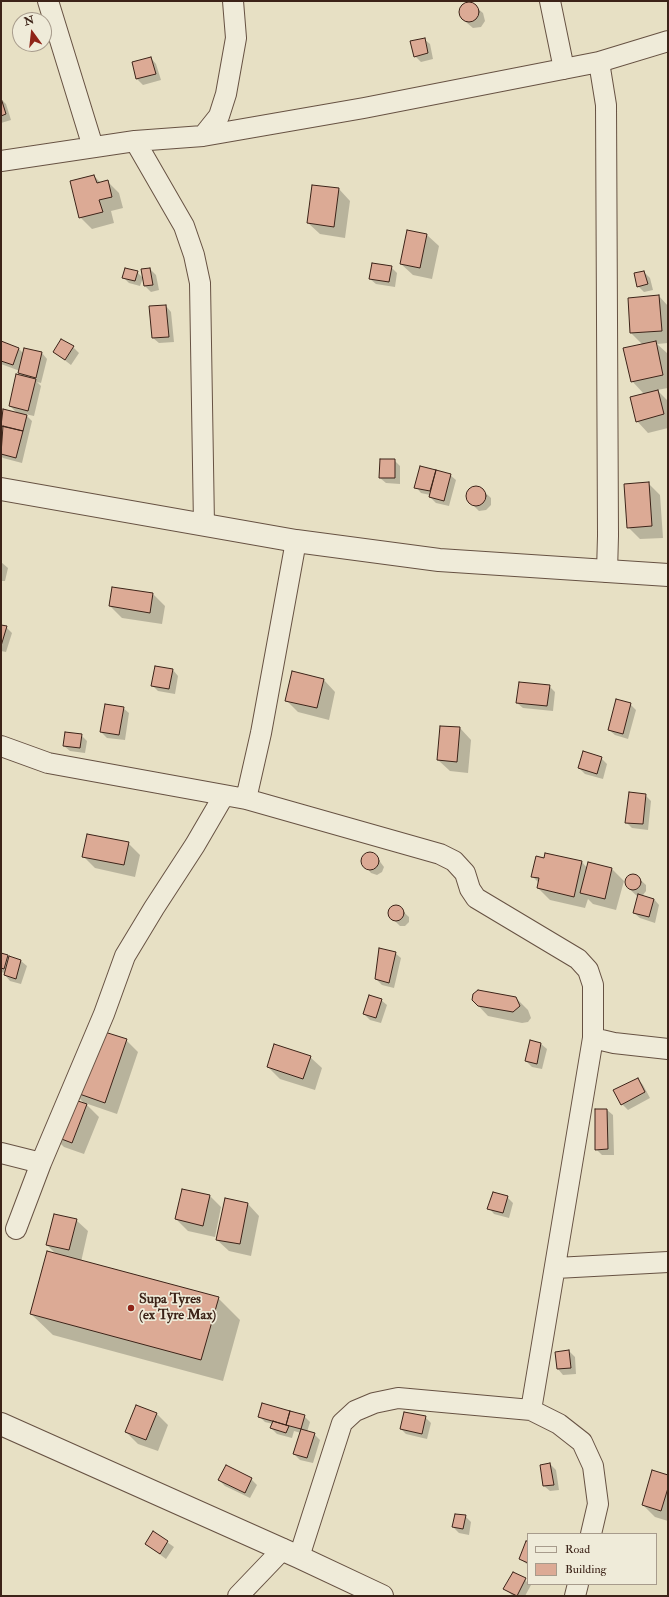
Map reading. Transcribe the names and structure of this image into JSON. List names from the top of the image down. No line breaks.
{"places":["Supa Tyres (ex Tyre Max)"],"legend":["Road","Building"],"north":"top"}
